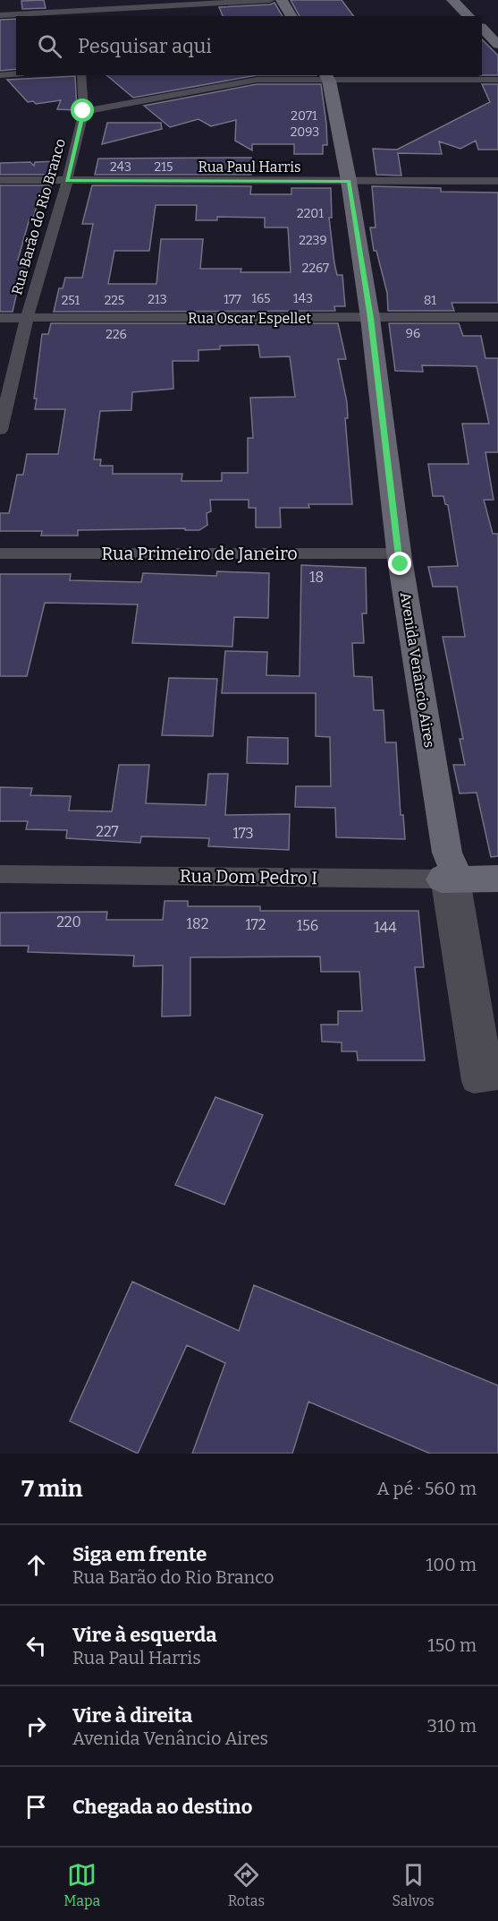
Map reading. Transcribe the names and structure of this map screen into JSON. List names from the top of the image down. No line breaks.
{"streets":{"street":["Rua Paul Harris","Rua Barão do Rio Branco","Rua Oscar Espellet","Rua Primeiro de Janeiro","Avenida Venâncio Aires","Rua Dom Pedro I"]},"crossings":[["Rua Paul Harris","Rua Barão do Rio Branco"],["Rua Paul Harris","Avenida Venâncio Aires"],["Rua Barão do Rio Branco","Rua Oscar Espellet"],["Rua Oscar Espellet","Avenida Venâncio Aires"],["Rua Primeiro de Janeiro","Avenida Venâncio Aires"],["Avenida Venâncio Aires","Rua Dom Pedro I"]],"house_numbers":["2071","2093","243","215","2201","2239","2267","165","143","213","177","251","225","81","96","226","18","227","173","220","182","172","156","144"],"page":{"search":"Pesquisar aqui","heading":["7 min","A pé · 560 m"],"list":[["Siga em frente","Rua Barão do Rio Branco","100 m"],["Vire à esquerda","Rua Paul Harris","150 m"],["Vire à direita","Avenida Venâncio Aires","310 m"],"Chegada ao destino"],"nav":["Mapa","Rotas","Salvos"]}}
